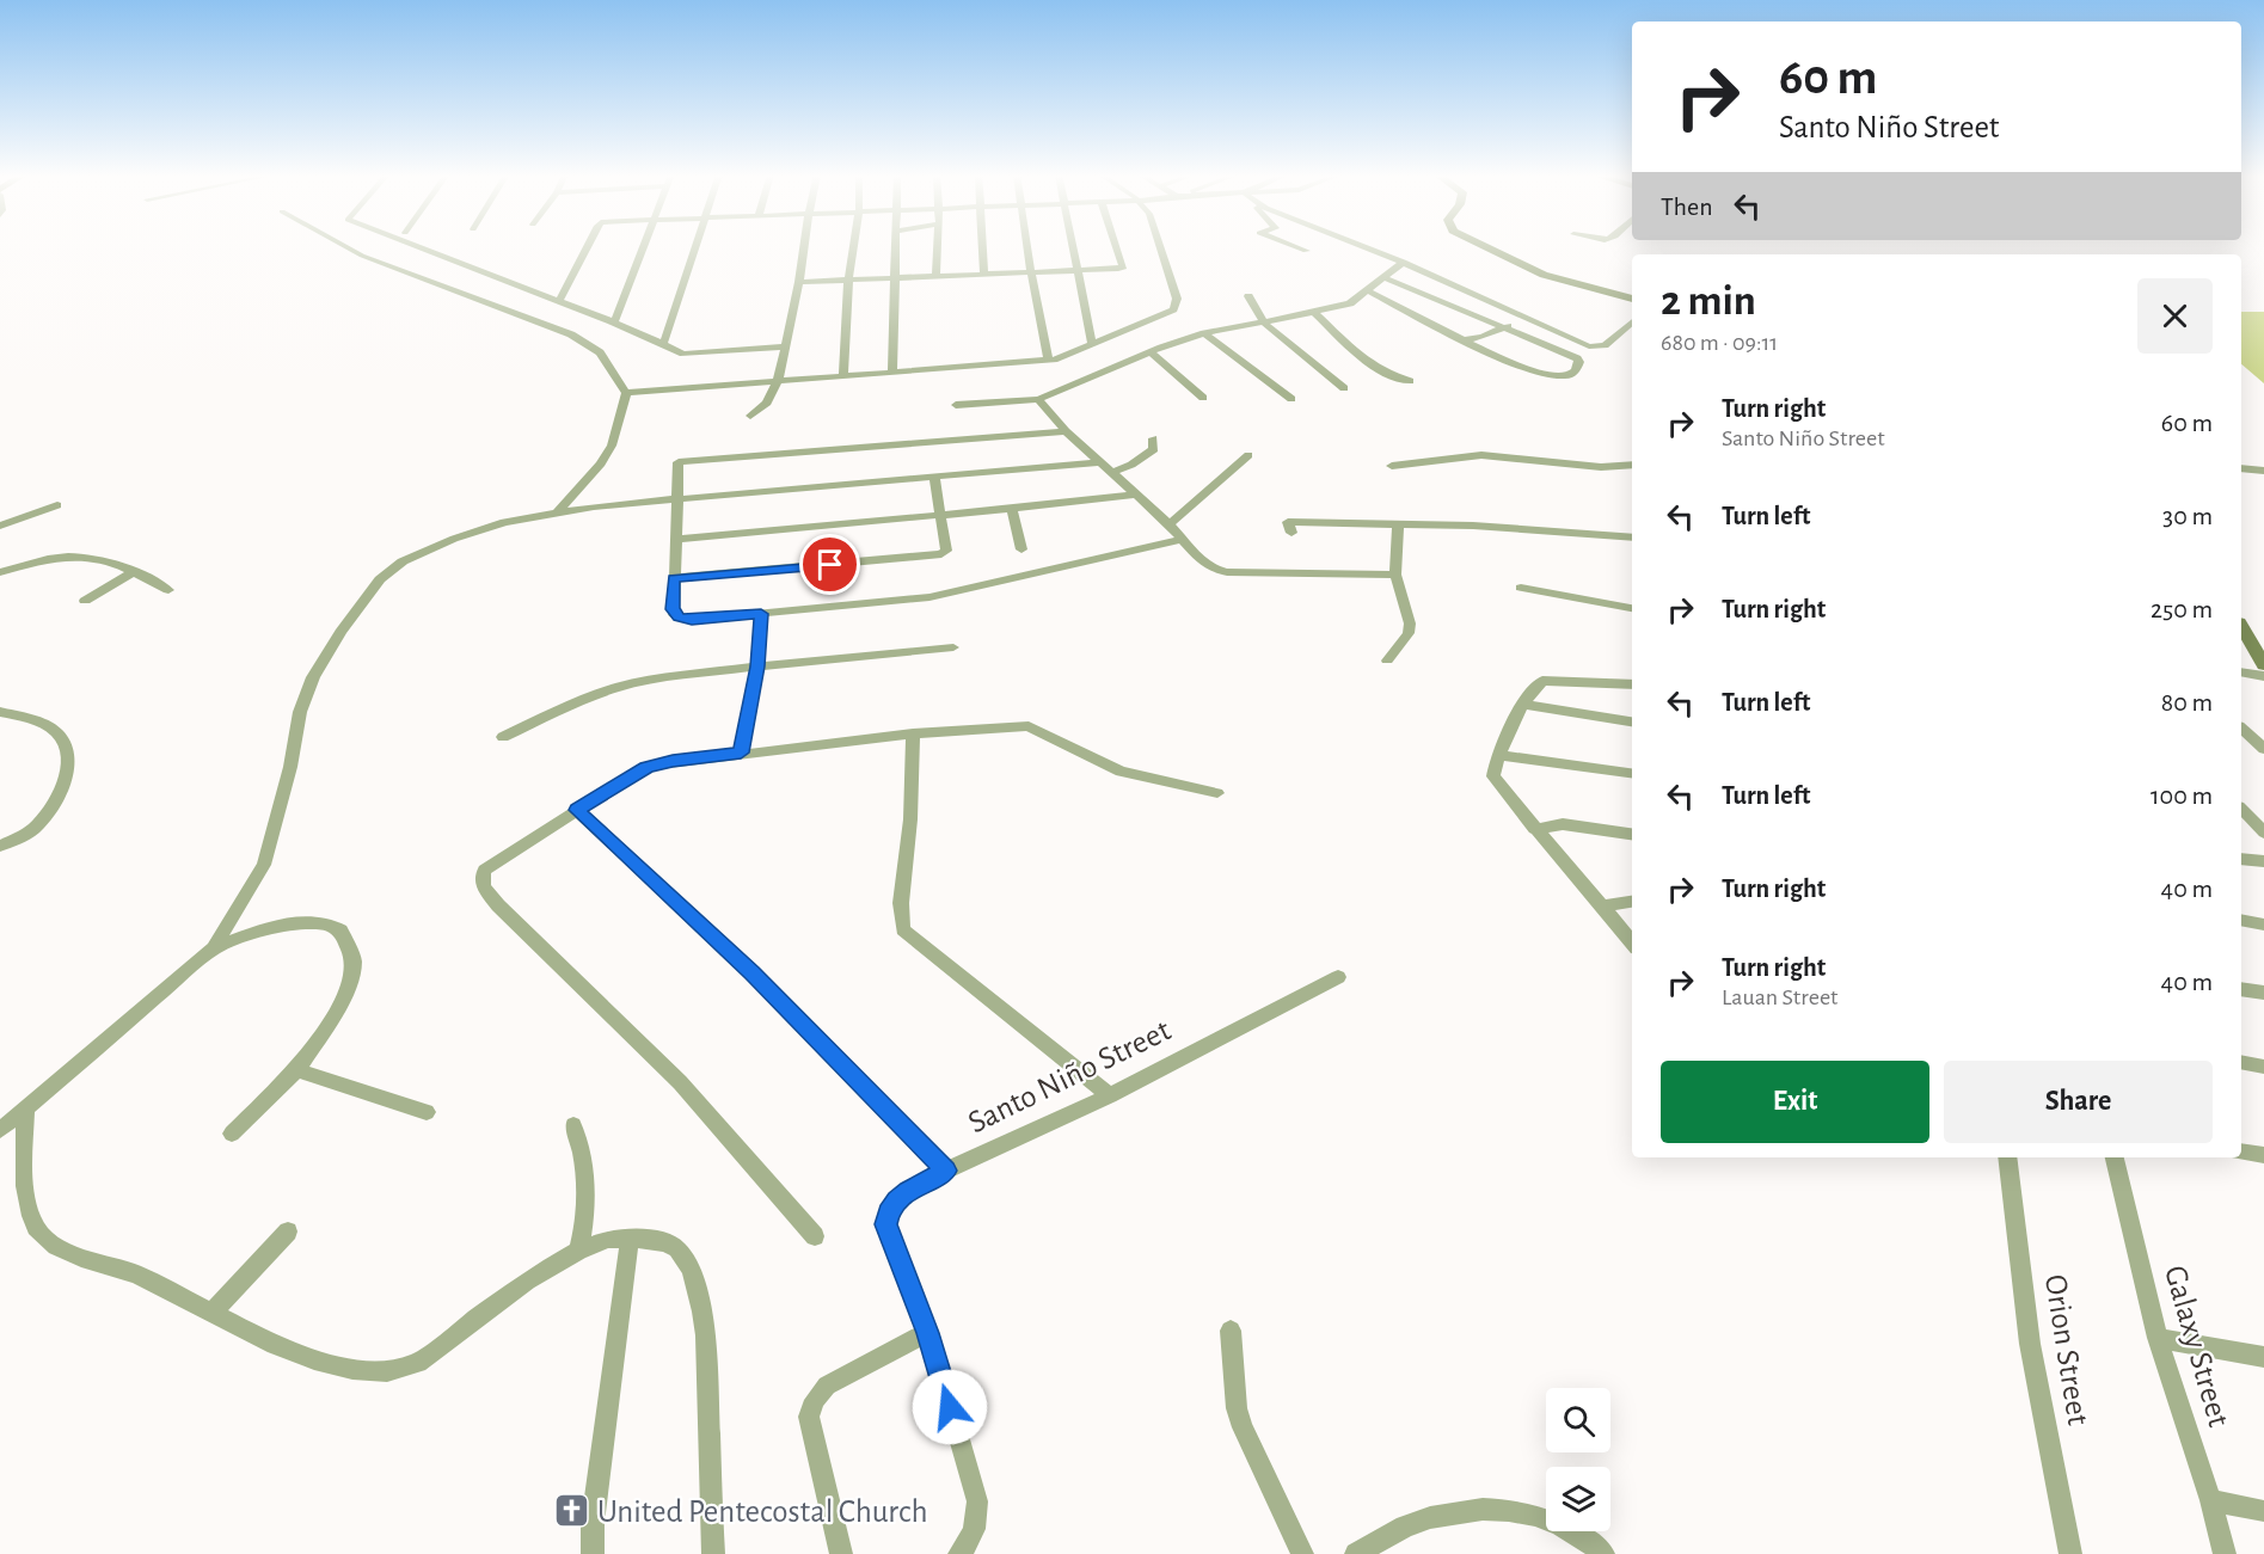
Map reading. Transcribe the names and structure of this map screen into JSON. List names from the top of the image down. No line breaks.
{"streets":{"street":["Santo Niño Street","Galaxy Street","Orion Street"]},"places":{"church":["United Pentecostal Church"]},"page":{"turn":["60 m","Santo Niño Street"],"then":"Then","heading":["2 min","680 m · 09:11"],"list":[{"name":"Turn right","note":"Santo Niño Street","value":"60 m"},{"name":"Turn left","value":"30 m"},{"name":"Turn right","value":"250 m"},{"name":"Turn left","value":"80 m"},{"name":"Turn left","value":"100 m"},{"name":"Turn right","value":"40 m"},{"name":"Turn right","note":"Lauan Street","value":"40 m"}],"buttons":["Exit","Share"]}}
